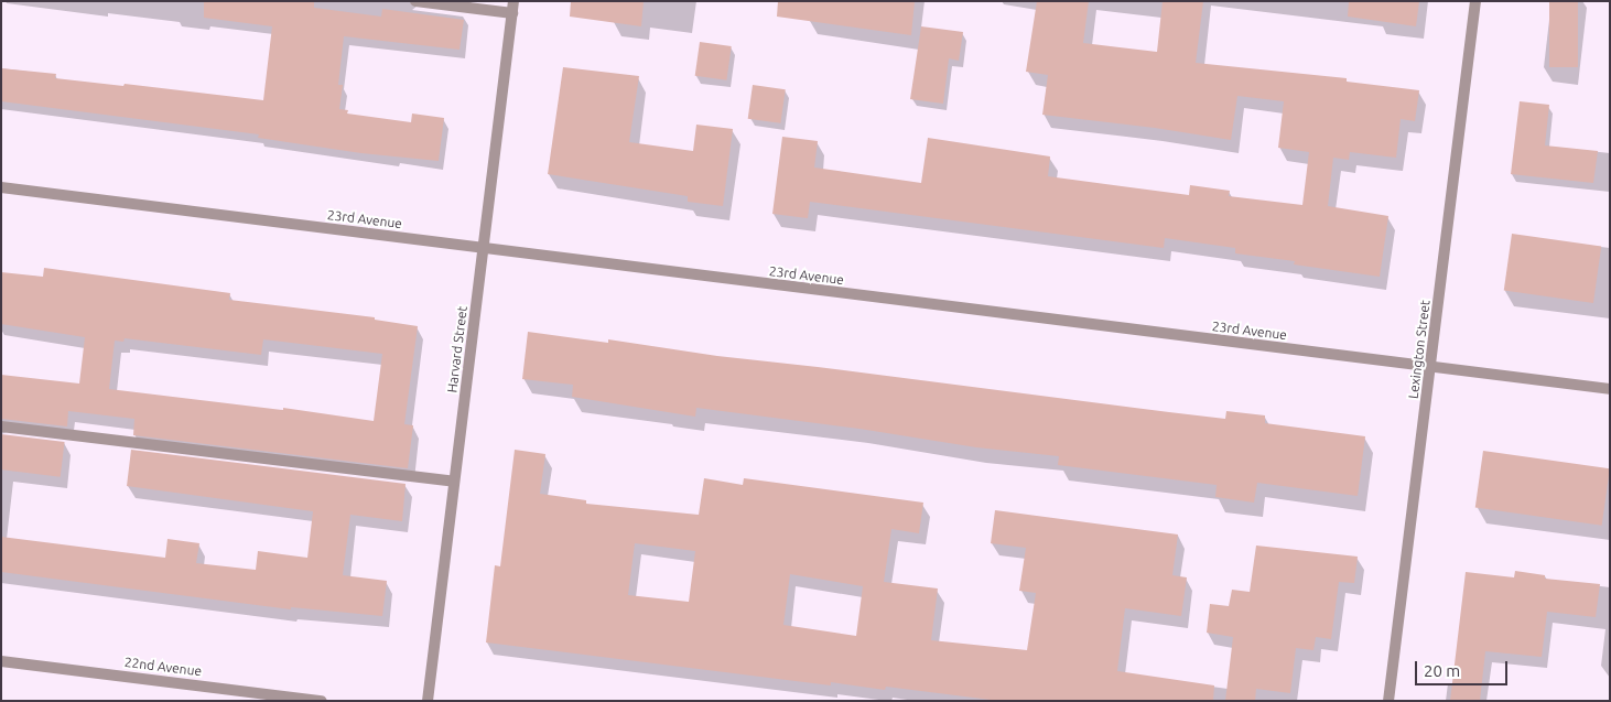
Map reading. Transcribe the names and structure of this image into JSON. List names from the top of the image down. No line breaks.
{"streets":{"street":["23rd Avenue","Harvard Street","Lexington Street","22nd Avenue"]},"crossings":[["23rd Avenue","Harvard Street"],["23rd Avenue","Lexington Street"]],"scale_bar":"20 m"}
